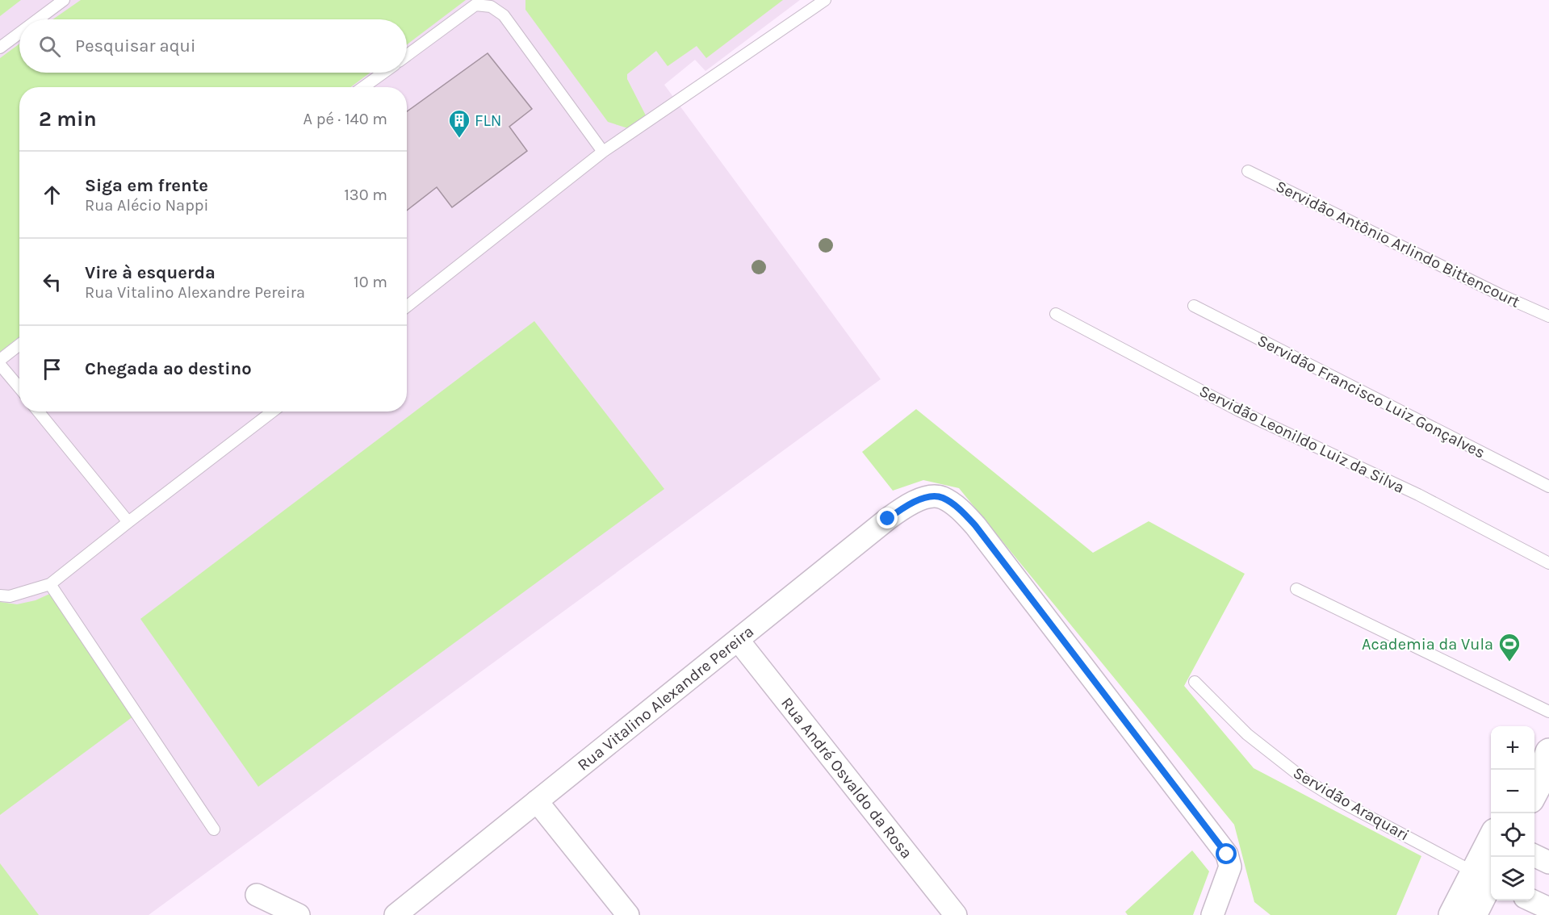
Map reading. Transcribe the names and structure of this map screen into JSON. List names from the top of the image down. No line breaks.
{"streets":{"street":["Rua Vitalino Alexandre Pereira","Rua André Osvaldo da Rosa"],"lane":["Servidão Antônio Arlindo Bittencourt","Servidão Francisco Luiz Gonçalves","Servidão Leonildo Luiz da Silva","Servidão Araquari"]},"crossings":[["Rua Vitalino Alexandre Pereira","Rua André Osvaldo da Rosa"]],"places":{"building":["FLN"],"sports":["Academia da Vula"]},"page":{"search":"Pesquisar aqui","heading":["2 min","A pé · 140 m"],"list":[["Siga em frente","Rua Alécio Nappi","130 m"],["Vire à esquerda","Rua Vitalino Alexandre Pereira","10 m"],"Chegada ao destino"],"map_buttons":["+","−"]}}
